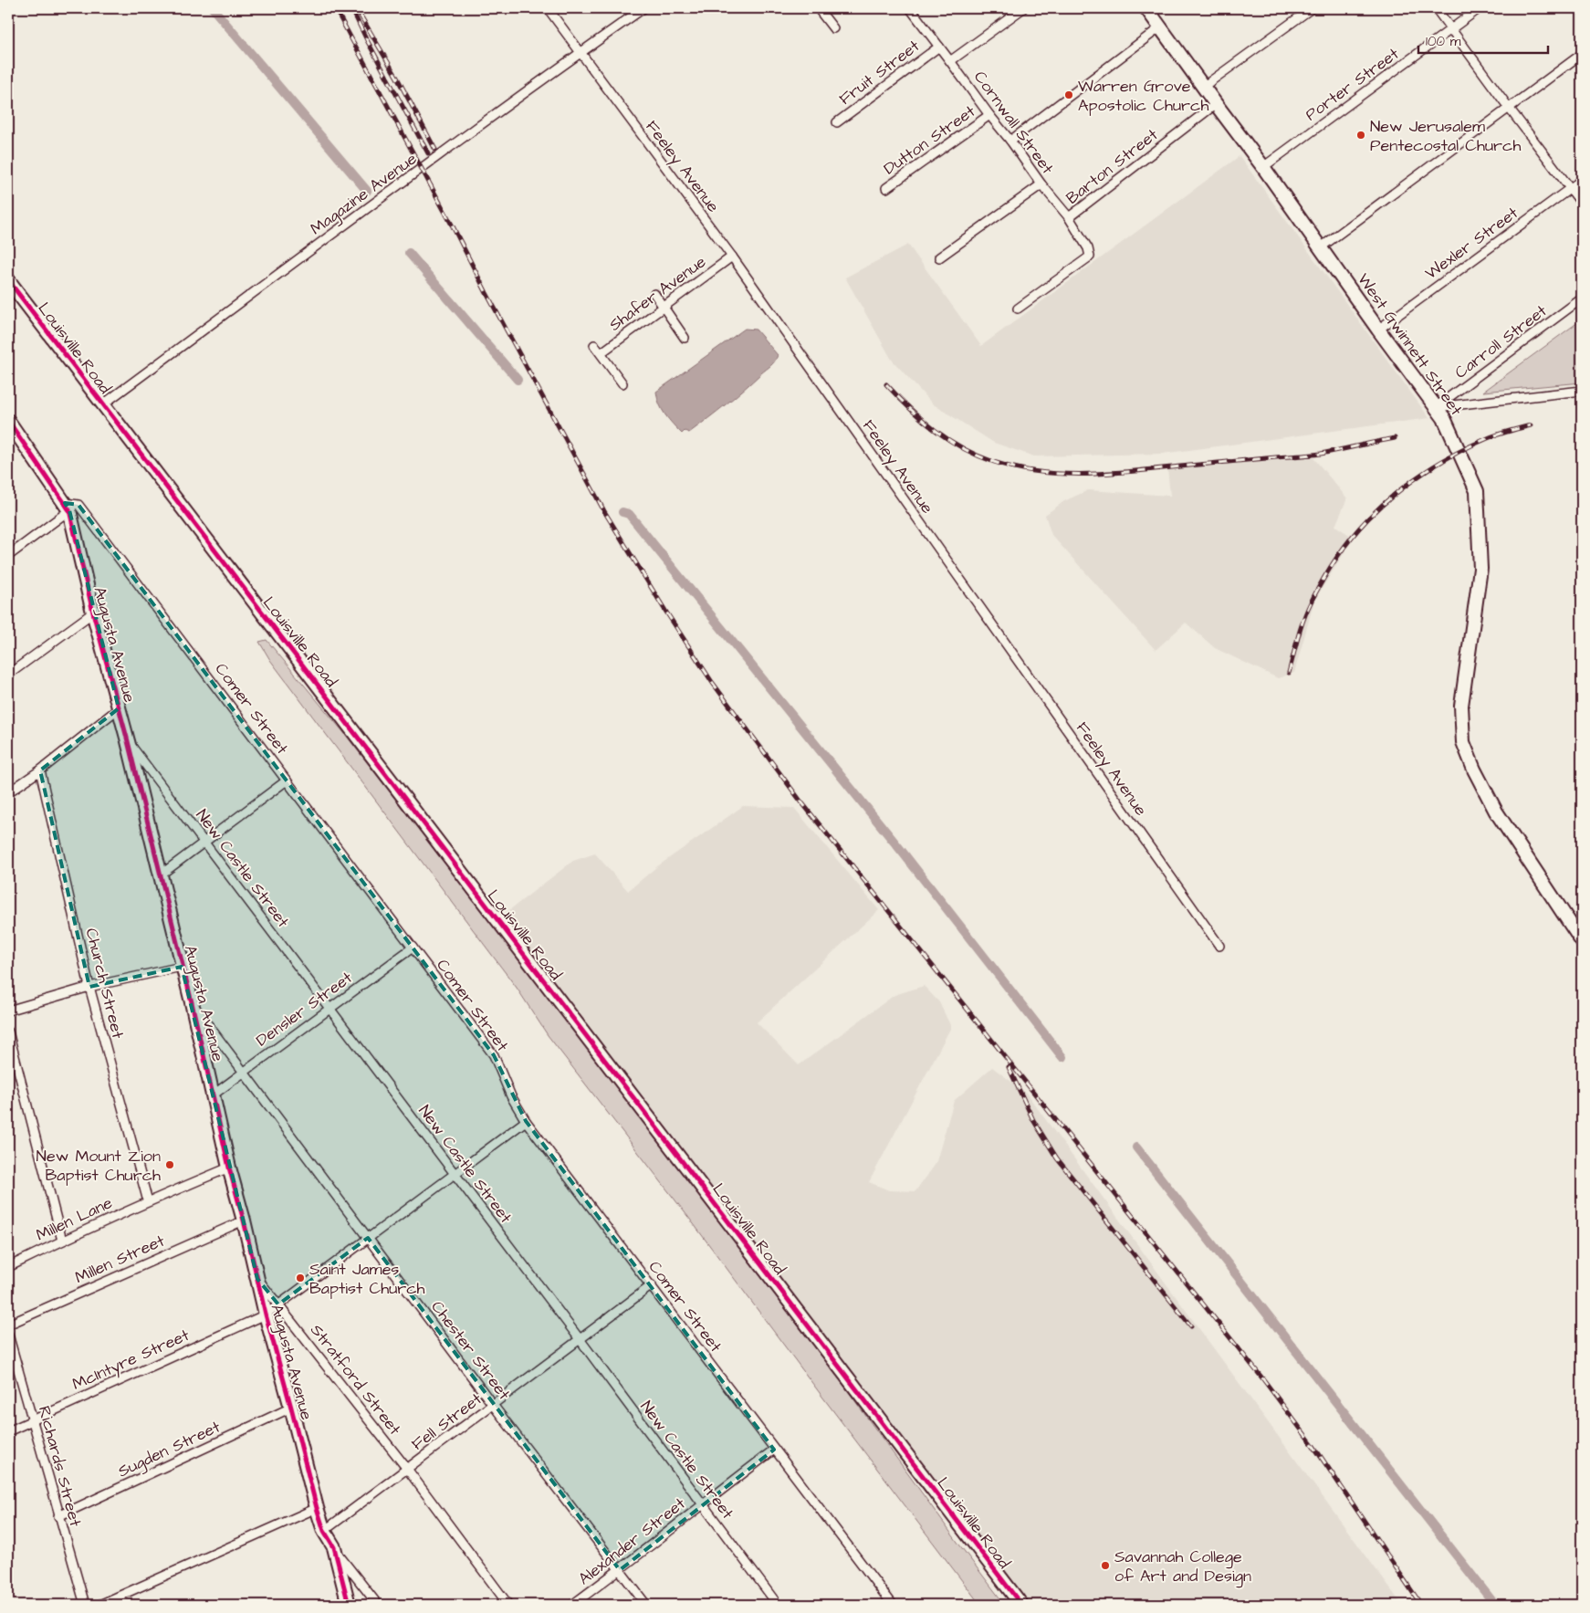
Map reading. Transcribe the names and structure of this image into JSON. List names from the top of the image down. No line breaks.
{"streets":{"main road":["West Gwinnett Street","Louisville Road","Augusta Avenue"],"street":["Fruit Street","Porter Street","Cornwall Street","Dutton Street","Feeley Avenue","Barton Street","Magazine Avenue","Wexler Street","Shafer Avenue","Carroll Street","Comer Street","New Castle Street","Church Street","Densler Street","Millen Lane","Millen Street","Chester Street","McIntyre Street","Stratford Street","Fell Street","Sugden Street","Richards Street","Alexander Street"]},"crossings":[["Fruit Street","Cornwall Street"],["Porter Street","West Gwinnett Street"],["Cornwall Street","Dutton Street"],["Cornwall Street","Barton Street"],["Feeley Avenue","Magazine Avenue"],["Feeley Avenue","Shafer Avenue"],["Barton Street","West Gwinnett Street"],["Magazine Avenue","Louisville Road"],["Wexler Street","West Gwinnett Street"],["Carroll Street","West Gwinnett Street"],["Augusta Avenue","Comer Street"],["Augusta Avenue","New Castle Street"],["Augusta Avenue","Densler Street"],["Augusta Avenue","Millen Lane"],["Augusta Avenue","Millen Street"],["Augusta Avenue","Chester Street"],["Augusta Avenue","McIntyre Street"],["Augusta Avenue","Stratford Street"],["Augusta Avenue","Fell Street"],["Augusta Avenue","Sugden Street"],["Comer Street","Densler Street"],["Comer Street","Fell Street"],["Comer Street","Alexander Street"],["New Castle Street","Densler Street"],["New Castle Street","Fell Street"],["New Castle Street","Alexander Street"],["Church Street","Millen Lane"],["Densler Street","Chester Street"],["Chester Street","Fell Street"],["Chester Street","Alexander Street"],["McIntyre Street","Stratford Street"],["McIntyre Street","Richards Street"],["Stratford Street","Fell Street"],["Sugden Street","Richards Street"]],"places":["Warren Grove Apostolic Church","New Jerusalem Pentecostal Church","New Mount Zion Baptist Church","Saint James Baptist Church","Savannah College of Art and Design"],"scale_bar":"100 m"}
